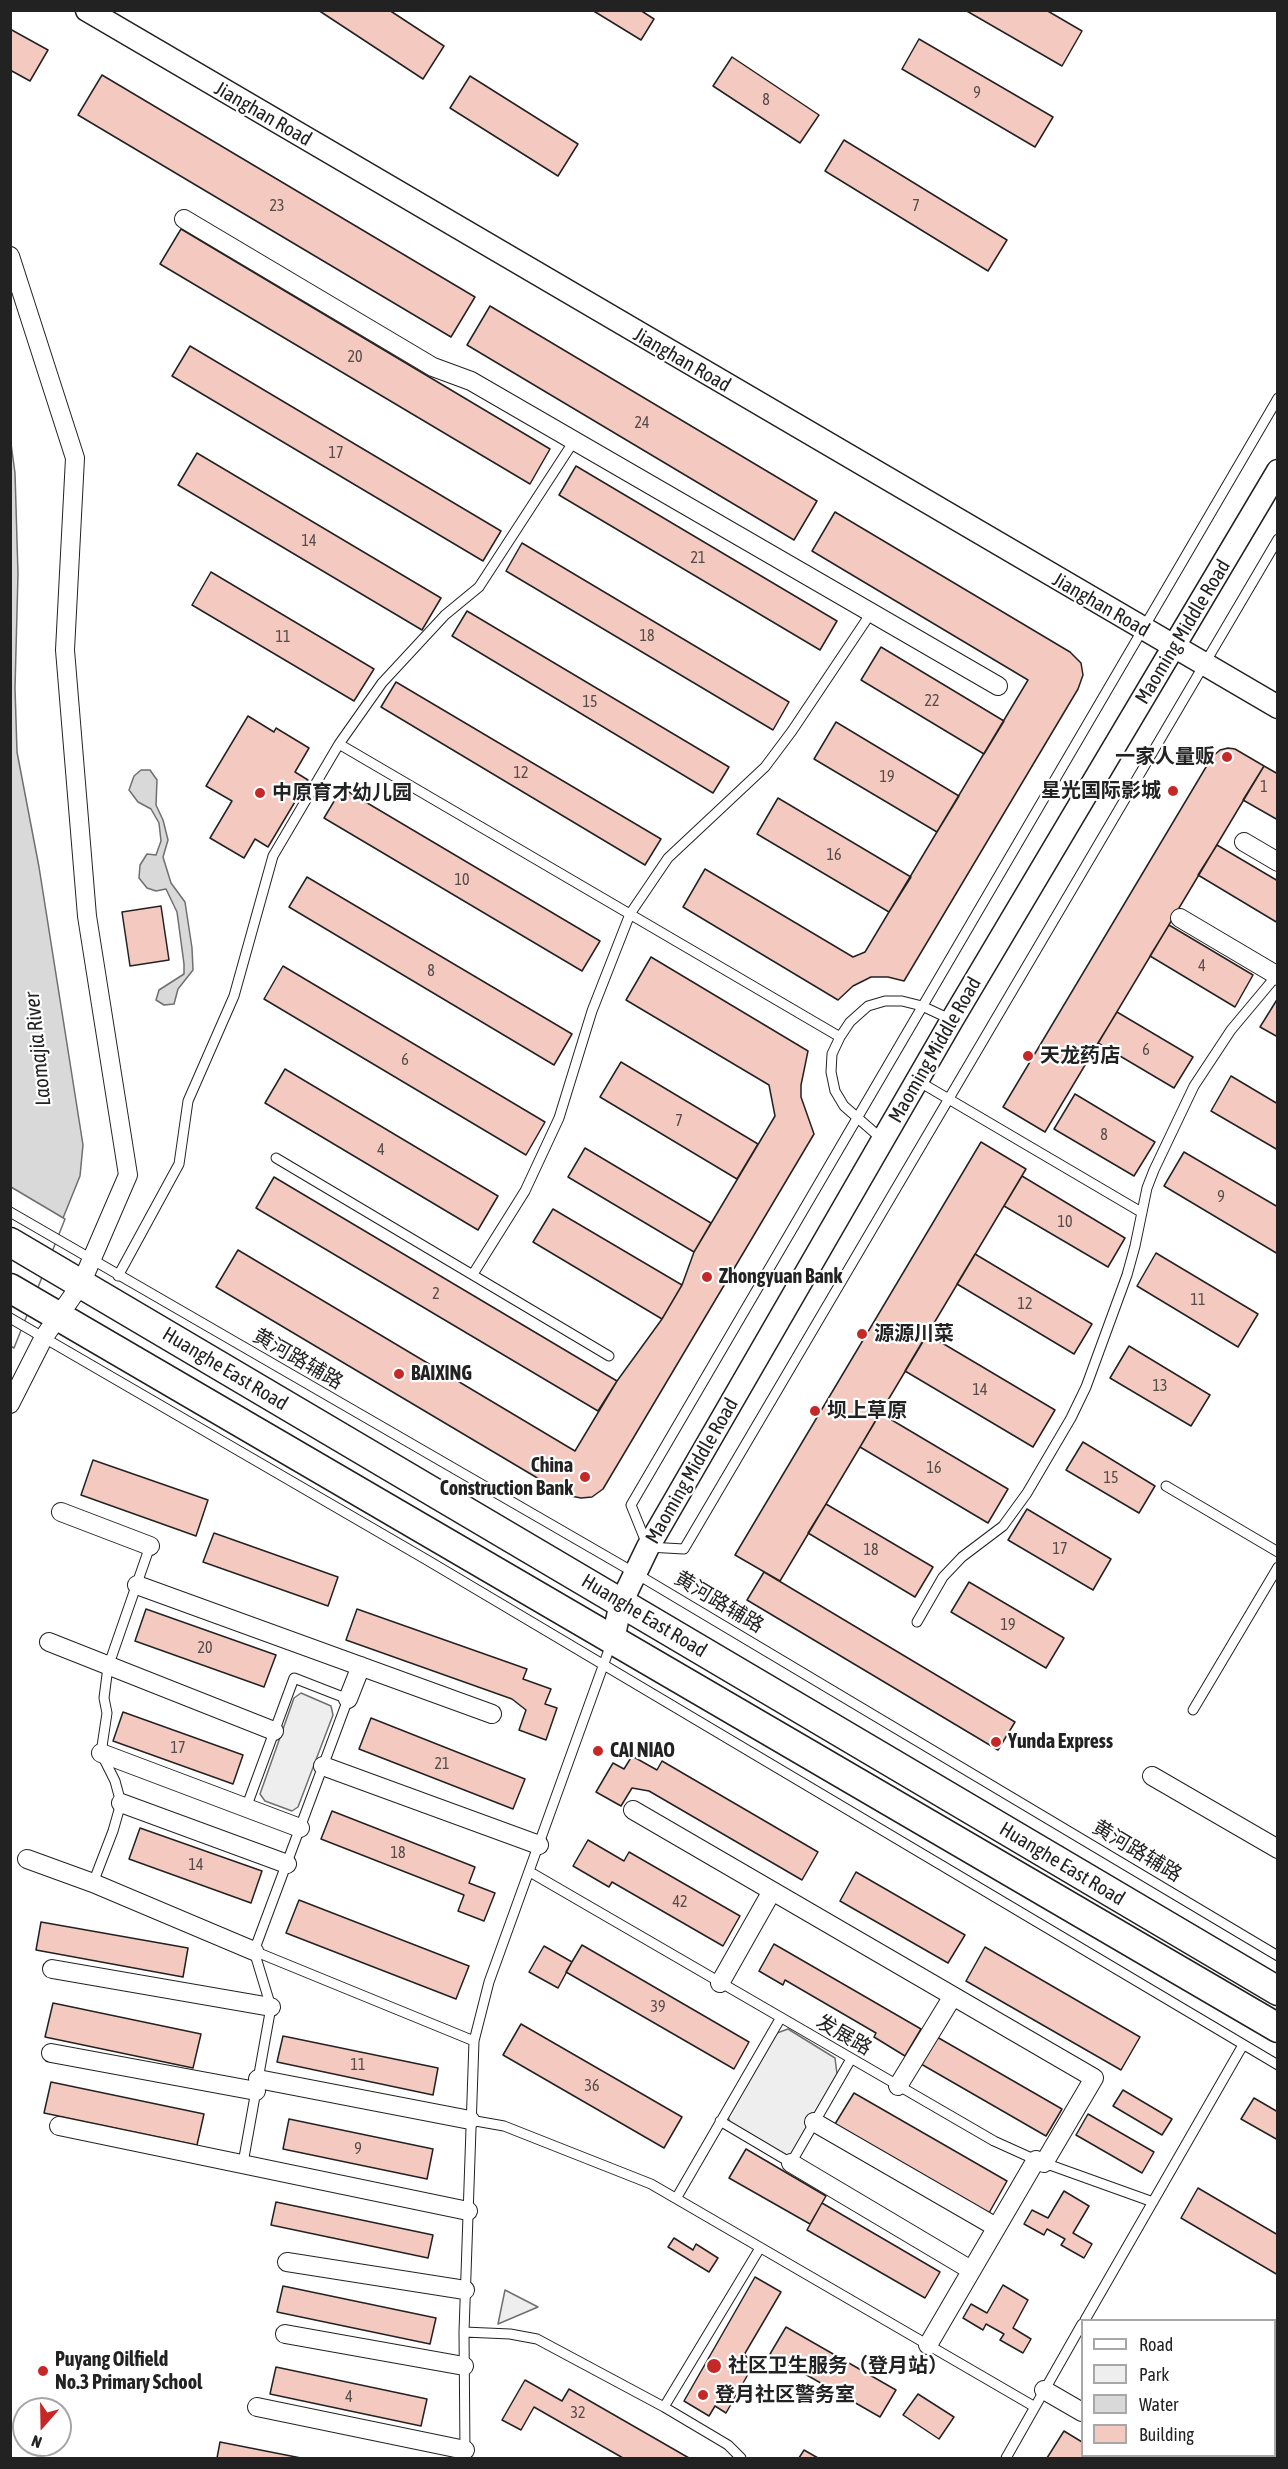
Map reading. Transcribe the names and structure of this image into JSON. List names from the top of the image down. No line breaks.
{"streets":{"main road":["Huanghe East Road"],"street":["Jianghan Road","Maoming Middle Road"],"lane":["黄河路辅路","发展路"]},"crossings":[["Jianghan Road","Maoming Middle Road"],["Maoming Middle Road","黄河路辅路"],["Maoming Middle Road","Huanghe East Road"],["黄河路辅路","Huanghe East Road"]],"water":["Laomajia River"],"places":["一家人量贩","星光国际影城","中原育才幼儿园","天龙药店","Zhongyuan Bank","源源川菜","BAIXING","坝上草原","China Construction Bank","Yunda Express","CAI NIAO","社区卫生服务（登月站）","Puyang Oilfield No.3 Primary School","登月社区警务室"],"house_numbers":["9","8","23","7","20","24","17","14","21","18","11","22","15","12","19","1","16","10","4","8","6","6","7","8","4","9","10","2","11","12","13","14","16","15","17","18","19","20","17","21","18","14","42","39","11","36","9","4","32"],"legend":["Road","Park","Water","Building"],"north":"bottom"}
